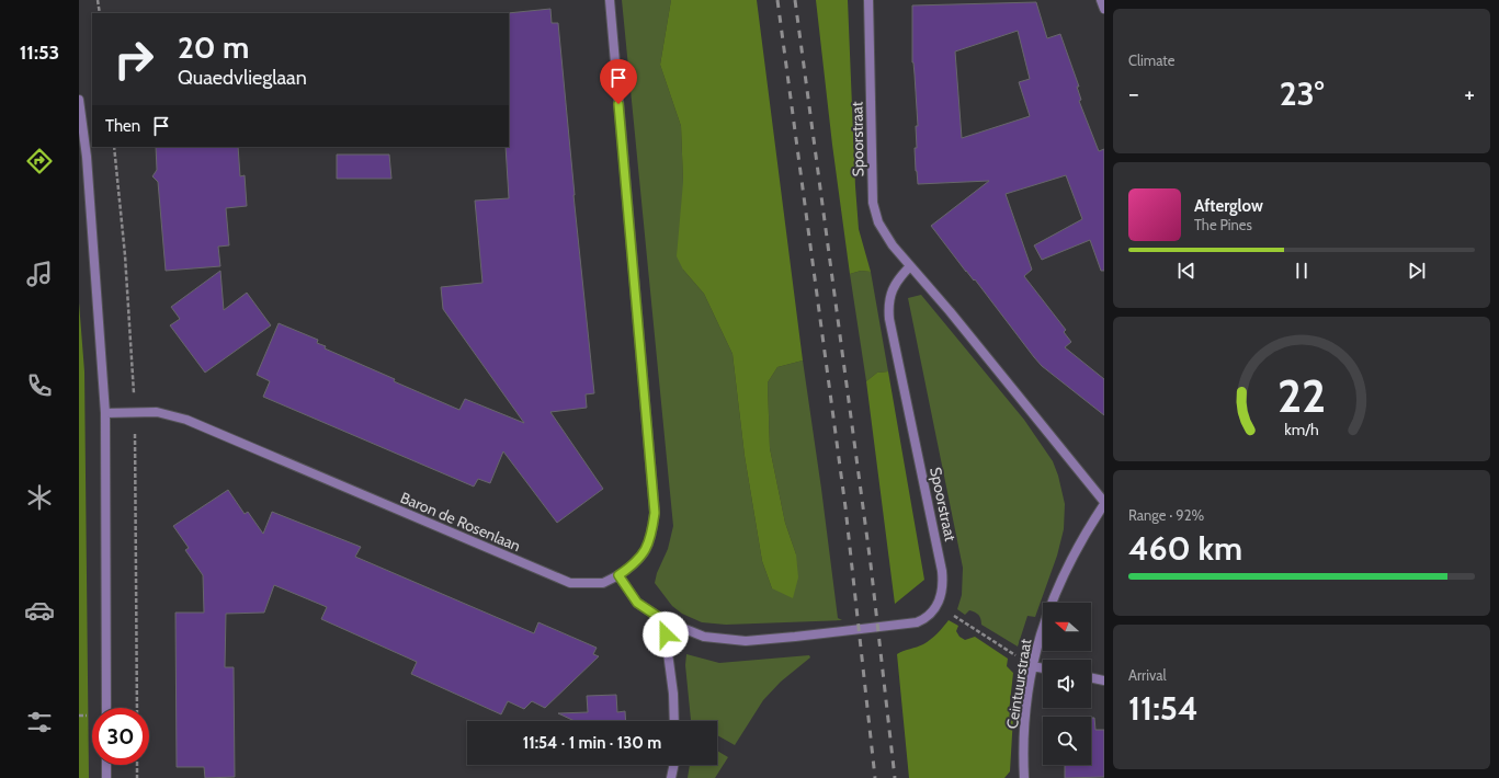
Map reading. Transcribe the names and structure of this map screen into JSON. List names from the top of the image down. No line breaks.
{"streets":{"street":["Spoorstraat","Baron de Rosenlaan","Ceintuurstraat"]},"crossings":[["Spoorstraat","Ceintuurstraat"]],"north":"left","page":{"tabs":"11:53","tile":["Climate",["Range · 92%","460 km"],["Arrival","11:54"]],"turn":["20 m","Quaedvlieglaan"],"heat":["−","23°","+"],"then":"Then","song":["Afterglow","The Pines"],"limit":"30","trip":"11:54 · 1 min · 130 m","gauge":["22","km/h"]}}
